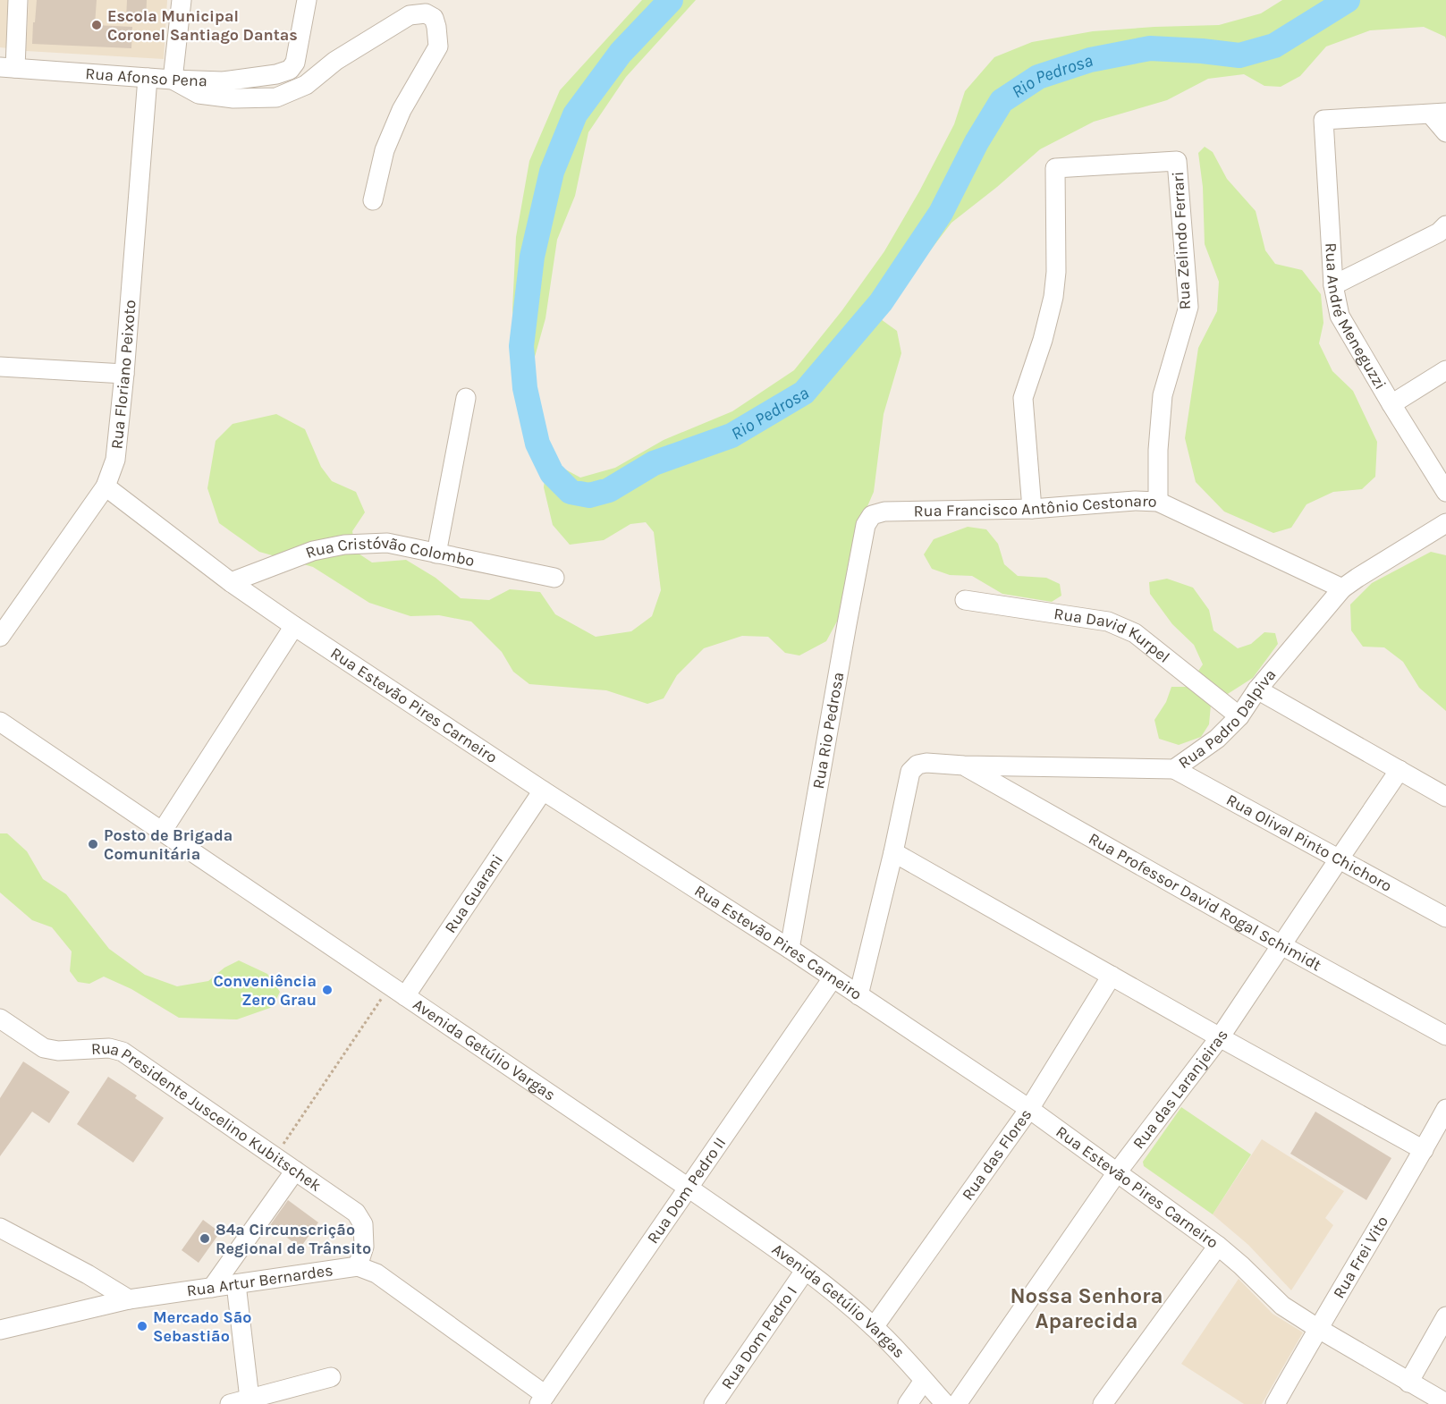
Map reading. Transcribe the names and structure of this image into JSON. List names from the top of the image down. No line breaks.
{"streets":{"street":["Rua Afonso Pena","Rua Zelindo Ferrari","Rua André Meneguzzi","Rua Floriano Peixoto","Rua Francisco Antônio Cestonaro","Rua Cristóvão Colombo","Rua David Kurpel","Rua Estevão Pires Carneiro","Rua Pedro Dalpiva","Rua Rio Pedrosa","Rua Olival Pinto Chichoro","Rua Guarani","Rua Professor David Rogal Schimidt","Avenida Getúlio Vargas","Rua das Laranjeiras","Rua Presidente Juscelino Kubitschek","Rua das Flores","Rua Dom Pedro II","Rua Frei Vito","Rua Artur Bernardes","Rua Dom Pedro I"]},"crossings":[["Rua Afonso Pena","Rua Floriano Peixoto"],["Rua Zelindo Ferrari","Rua Francisco Antônio Cestonaro"],["Rua Floriano Peixoto","Rua Estevão Pires Carneiro"],["Rua Francisco Antônio Cestonaro","Rua Pedro Dalpiva"],["Rua Francisco Antônio Cestonaro","Rua Rio Pedrosa"],["Rua Cristóvão Colombo","Rua Estevão Pires Carneiro"],["Rua David Kurpel","Rua Pedro Dalpiva"],["Rua Estevão Pires Carneiro","Rua Rio Pedrosa"],["Rua Estevão Pires Carneiro","Rua Guarani"],["Rua Estevão Pires Carneiro","Rua das Laranjeiras"],["Rua Estevão Pires Carneiro","Rua das Flores"],["Rua Estevão Pires Carneiro","Rua Dom Pedro II"],["Rua Estevão Pires Carneiro","Rua Frei Vito"],["Rua Pedro Dalpiva","Rua Olival Pinto Chichoro"],["Rua Pedro Dalpiva","Rua Professor David Rogal Schimidt"],["Rua Olival Pinto Chichoro","Rua das Laranjeiras"],["Rua Guarani","Avenida Getúlio Vargas"],["Rua Professor David Rogal Schimidt","Rua das Laranjeiras"],["Avenida Getúlio Vargas","Rua das Flores"],["Avenida Getúlio Vargas","Rua Dom Pedro II"],["Avenida Getúlio Vargas","Rua Dom Pedro I"],["Rua Presidente Juscelino Kubitschek","Rua Artur Bernardes"]],"districts":["Nossa Senhora Aparecida"],"water":["Rio Pedrosa"],"places":["Escola Municipal Coronel Santiago Dantas","Posto de Brigada Comunitária","Conveniência Zero Grau","84ª Circunscrição Regional de Trânsito","Mercado São Sebastião"]}
